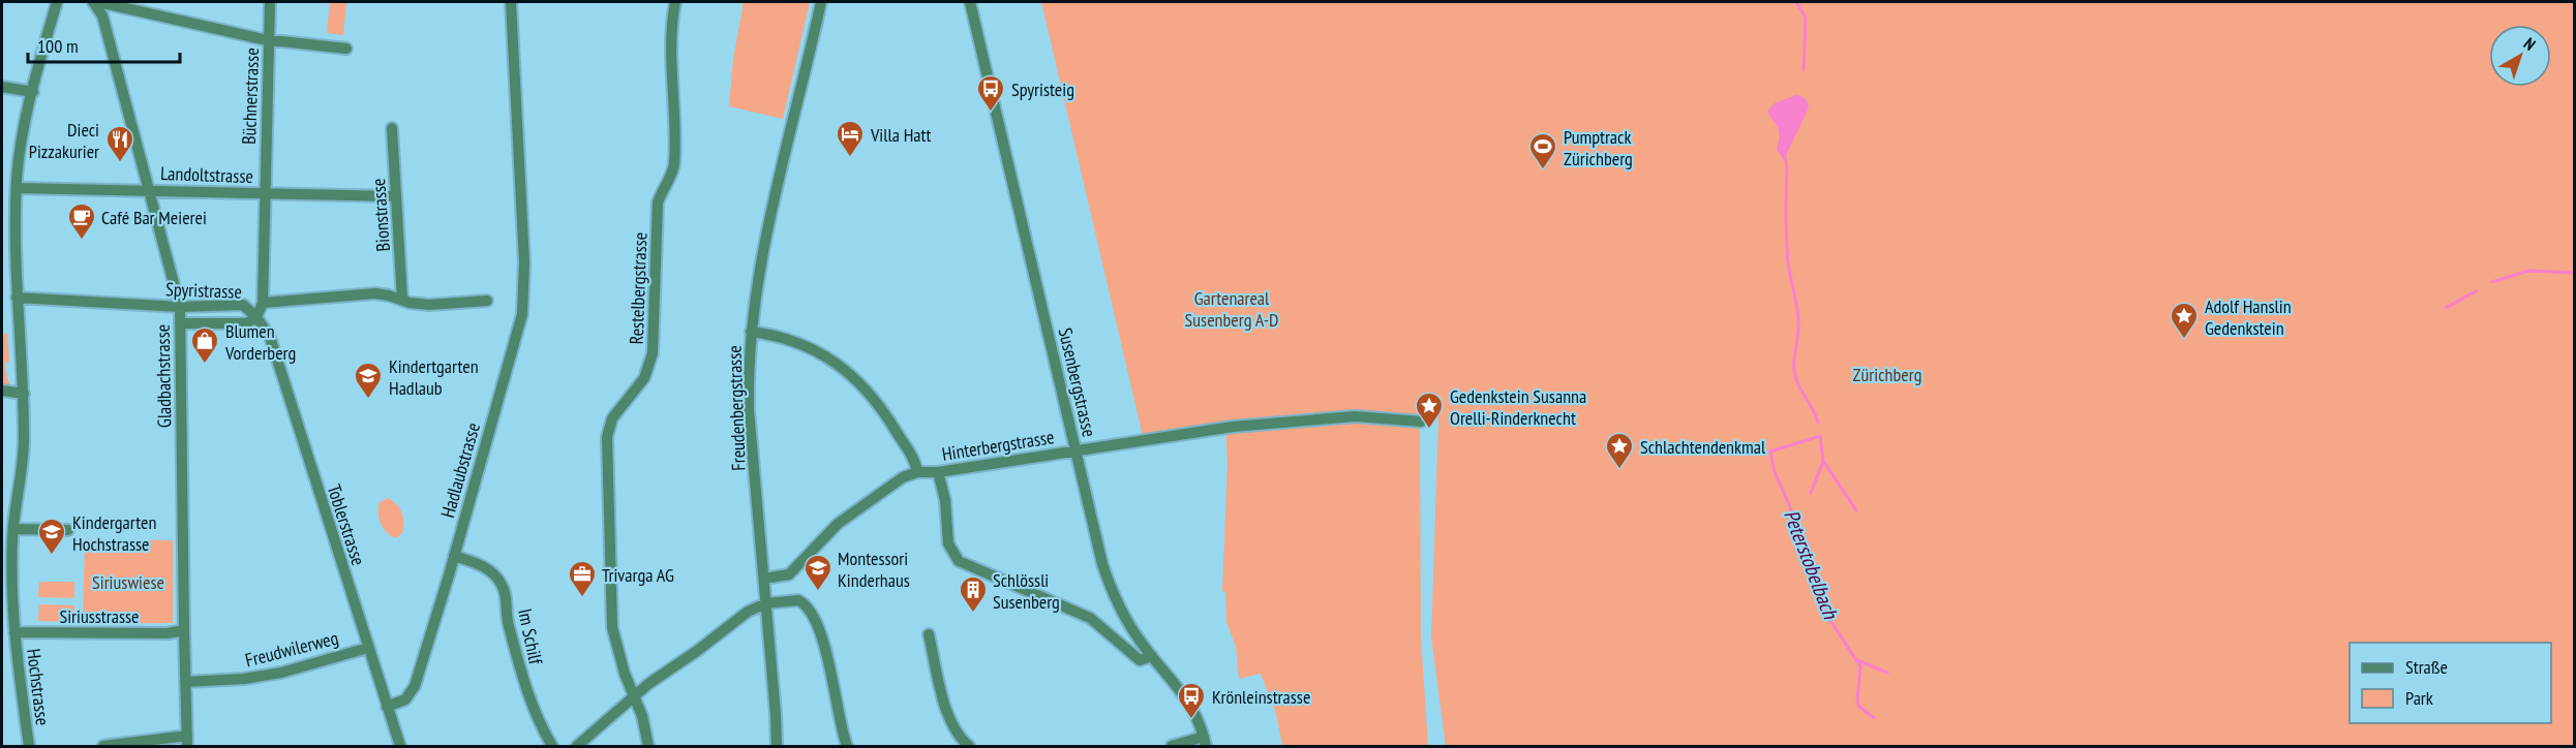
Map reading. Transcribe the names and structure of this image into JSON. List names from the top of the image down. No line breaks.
{"streets":{"street":["Büchnerstrasse","Landoltstrasse","Bionstrasse","Restelbergstrasse","Spyristrasse","Gladbachstrasse","Susenbergstrasse","Freudenbergstrasse","Hinterbergstrasse","Hadlaubstrasse","Toblerstrasse","Siriusstrasse","Im Schilf","Freudwilerweg","Hochstrasse"]},"crossings":[["Büchnerstrasse","Landoltstrasse"],["Büchnerstrasse","Spyristrasse"],["Landoltstrasse","Bionstrasse"],["Landoltstrasse","Gladbachstrasse"],["Landoltstrasse","Hochstrasse"],["Bionstrasse","Spyristrasse"],["Spyristrasse","Gladbachstrasse"],["Spyristrasse","Toblerstrasse"],["Spyristrasse","Hochstrasse"],["Gladbachstrasse","Siriusstrasse"],["Gladbachstrasse","Freudwilerweg"],["Susenbergstrasse","Hinterbergstrasse"],["Freudenbergstrasse","Hinterbergstrasse"],["Hadlaubstrasse","Toblerstrasse"],["Hadlaubstrasse","Im Schilf"],["Toblerstrasse","Freudwilerweg"],["Siriusstrasse","Hochstrasse"]],"water":["Peterstobelbach"],"parks":["Gartenareal Susenberg A-D","Zürichberg","Siriuswiese"],"places":{"bus stop":["Spyristeig","Krönleinstrasse"],"hotel":["Villa Hatt"],"restaurant":["Dieci Pizzakurier"],"sports":["Pumptrack Zürichberg"],"cafe":["Café Bar Meierei"],"place":["Adolf Hanslin Gedenkstein","Gedenkstein Susanna Orelli-Rinderknecht","Schlachtendenkmal"],"shop":["Blumen Vorderberg"],"school or university":["Kindertgarten Hadlaub","Kindergarten Hochstrasse","Montessori Kinderhaus"],"office":["Trivarga AG"],"building":["Schlössli Susenberg"]},"legend":["Straße","Park"],"scale_bar":"100 m","north":"top right"}
